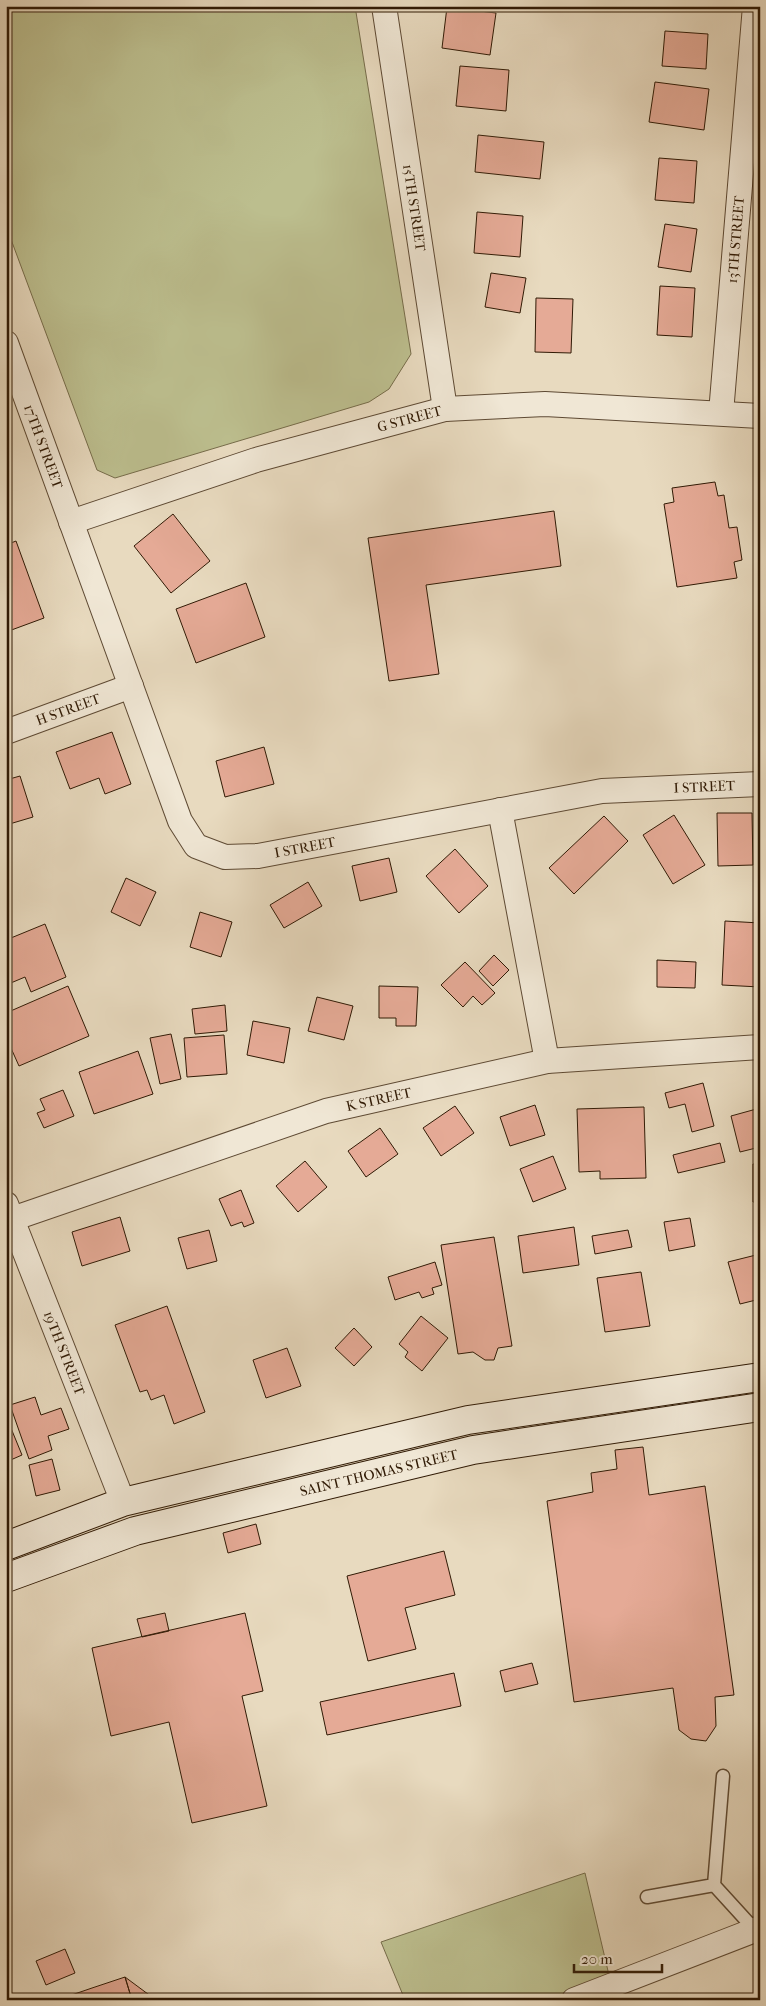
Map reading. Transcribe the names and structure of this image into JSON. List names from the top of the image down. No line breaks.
{"streets":{"street":["15TH STREET","13TH STREET","G STREET","17TH STREET","H STREET","I STREET","K STREET","19TH STREET","SAINT THOMAS STREET"]},"crossings":[["15TH STREET","G STREET"],["13TH STREET","G STREET"],["G STREET","17TH STREET"],["G STREET","I STREET"],["17TH STREET","I STREET"],["H STREET","I STREET"],["K STREET","19TH STREET"],["19TH STREET","SAINT THOMAS STREET"]],"scale_bar":"20 m"}
